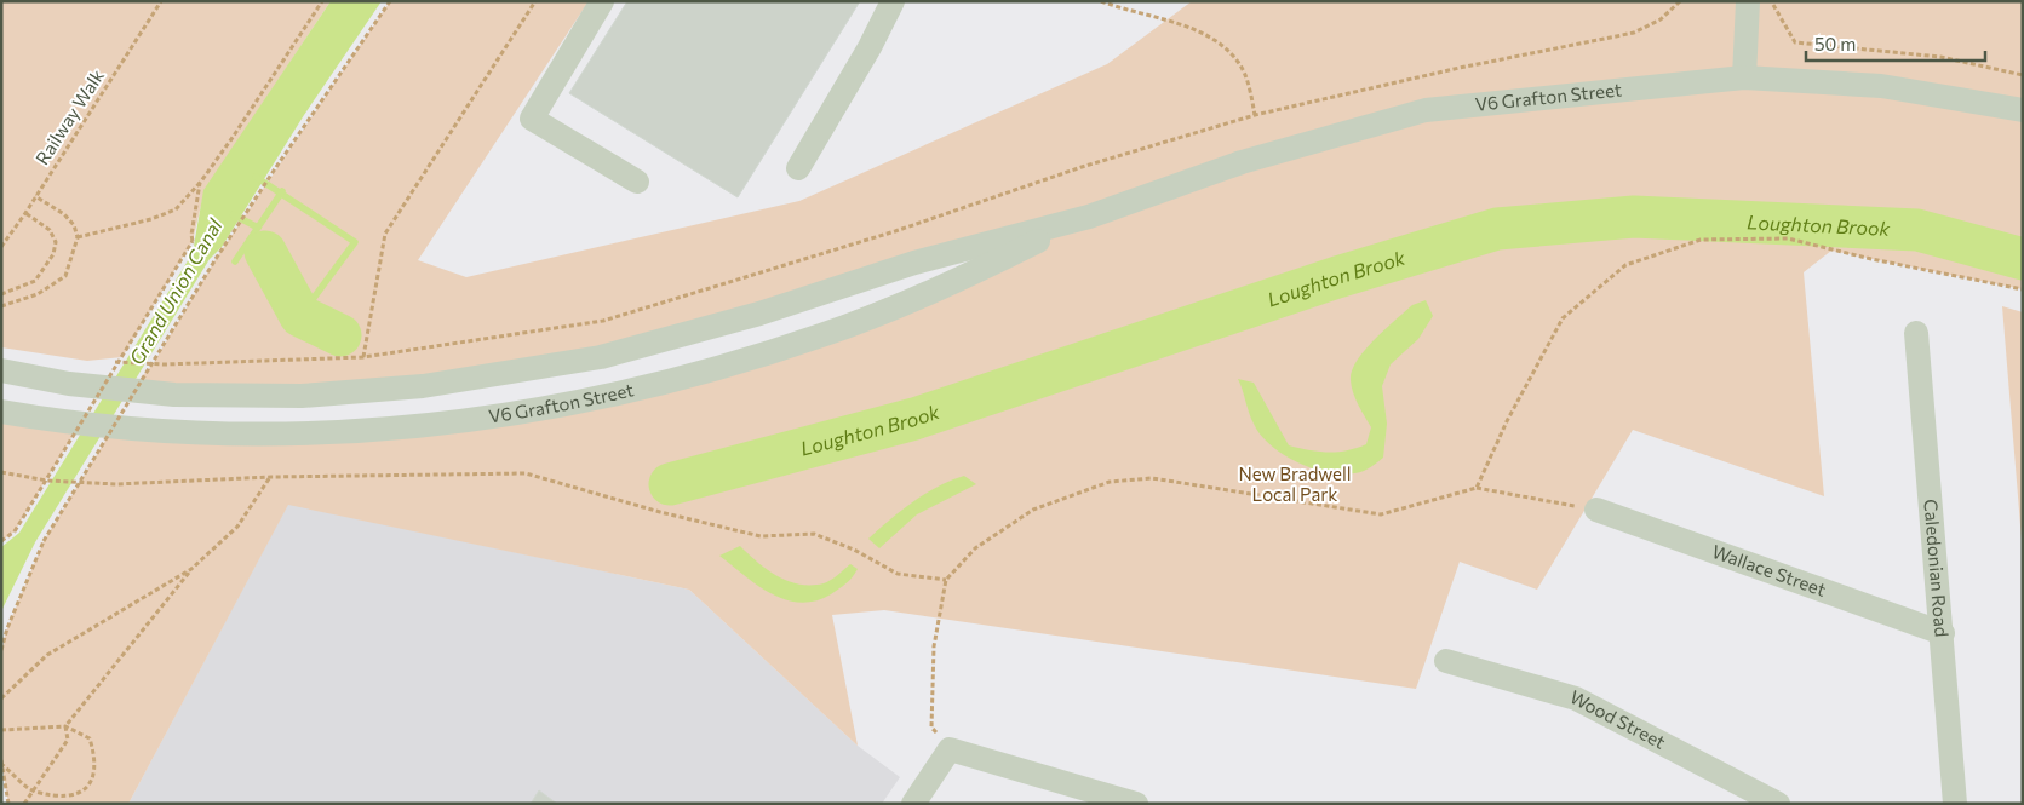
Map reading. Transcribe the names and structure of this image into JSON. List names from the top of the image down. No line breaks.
{"streets":{"street":["V6 Grafton Street","Caledonian Road","Wallace Street","Wood Street"],"path":["Railway Walk"]},"crossings":[["Caledonian Road","Wallace Street"]],"water":["Loughton Brook","Grand Union Canal"],"parks":["New Bradwell Local Park"],"scale_bar":"50 m"}
